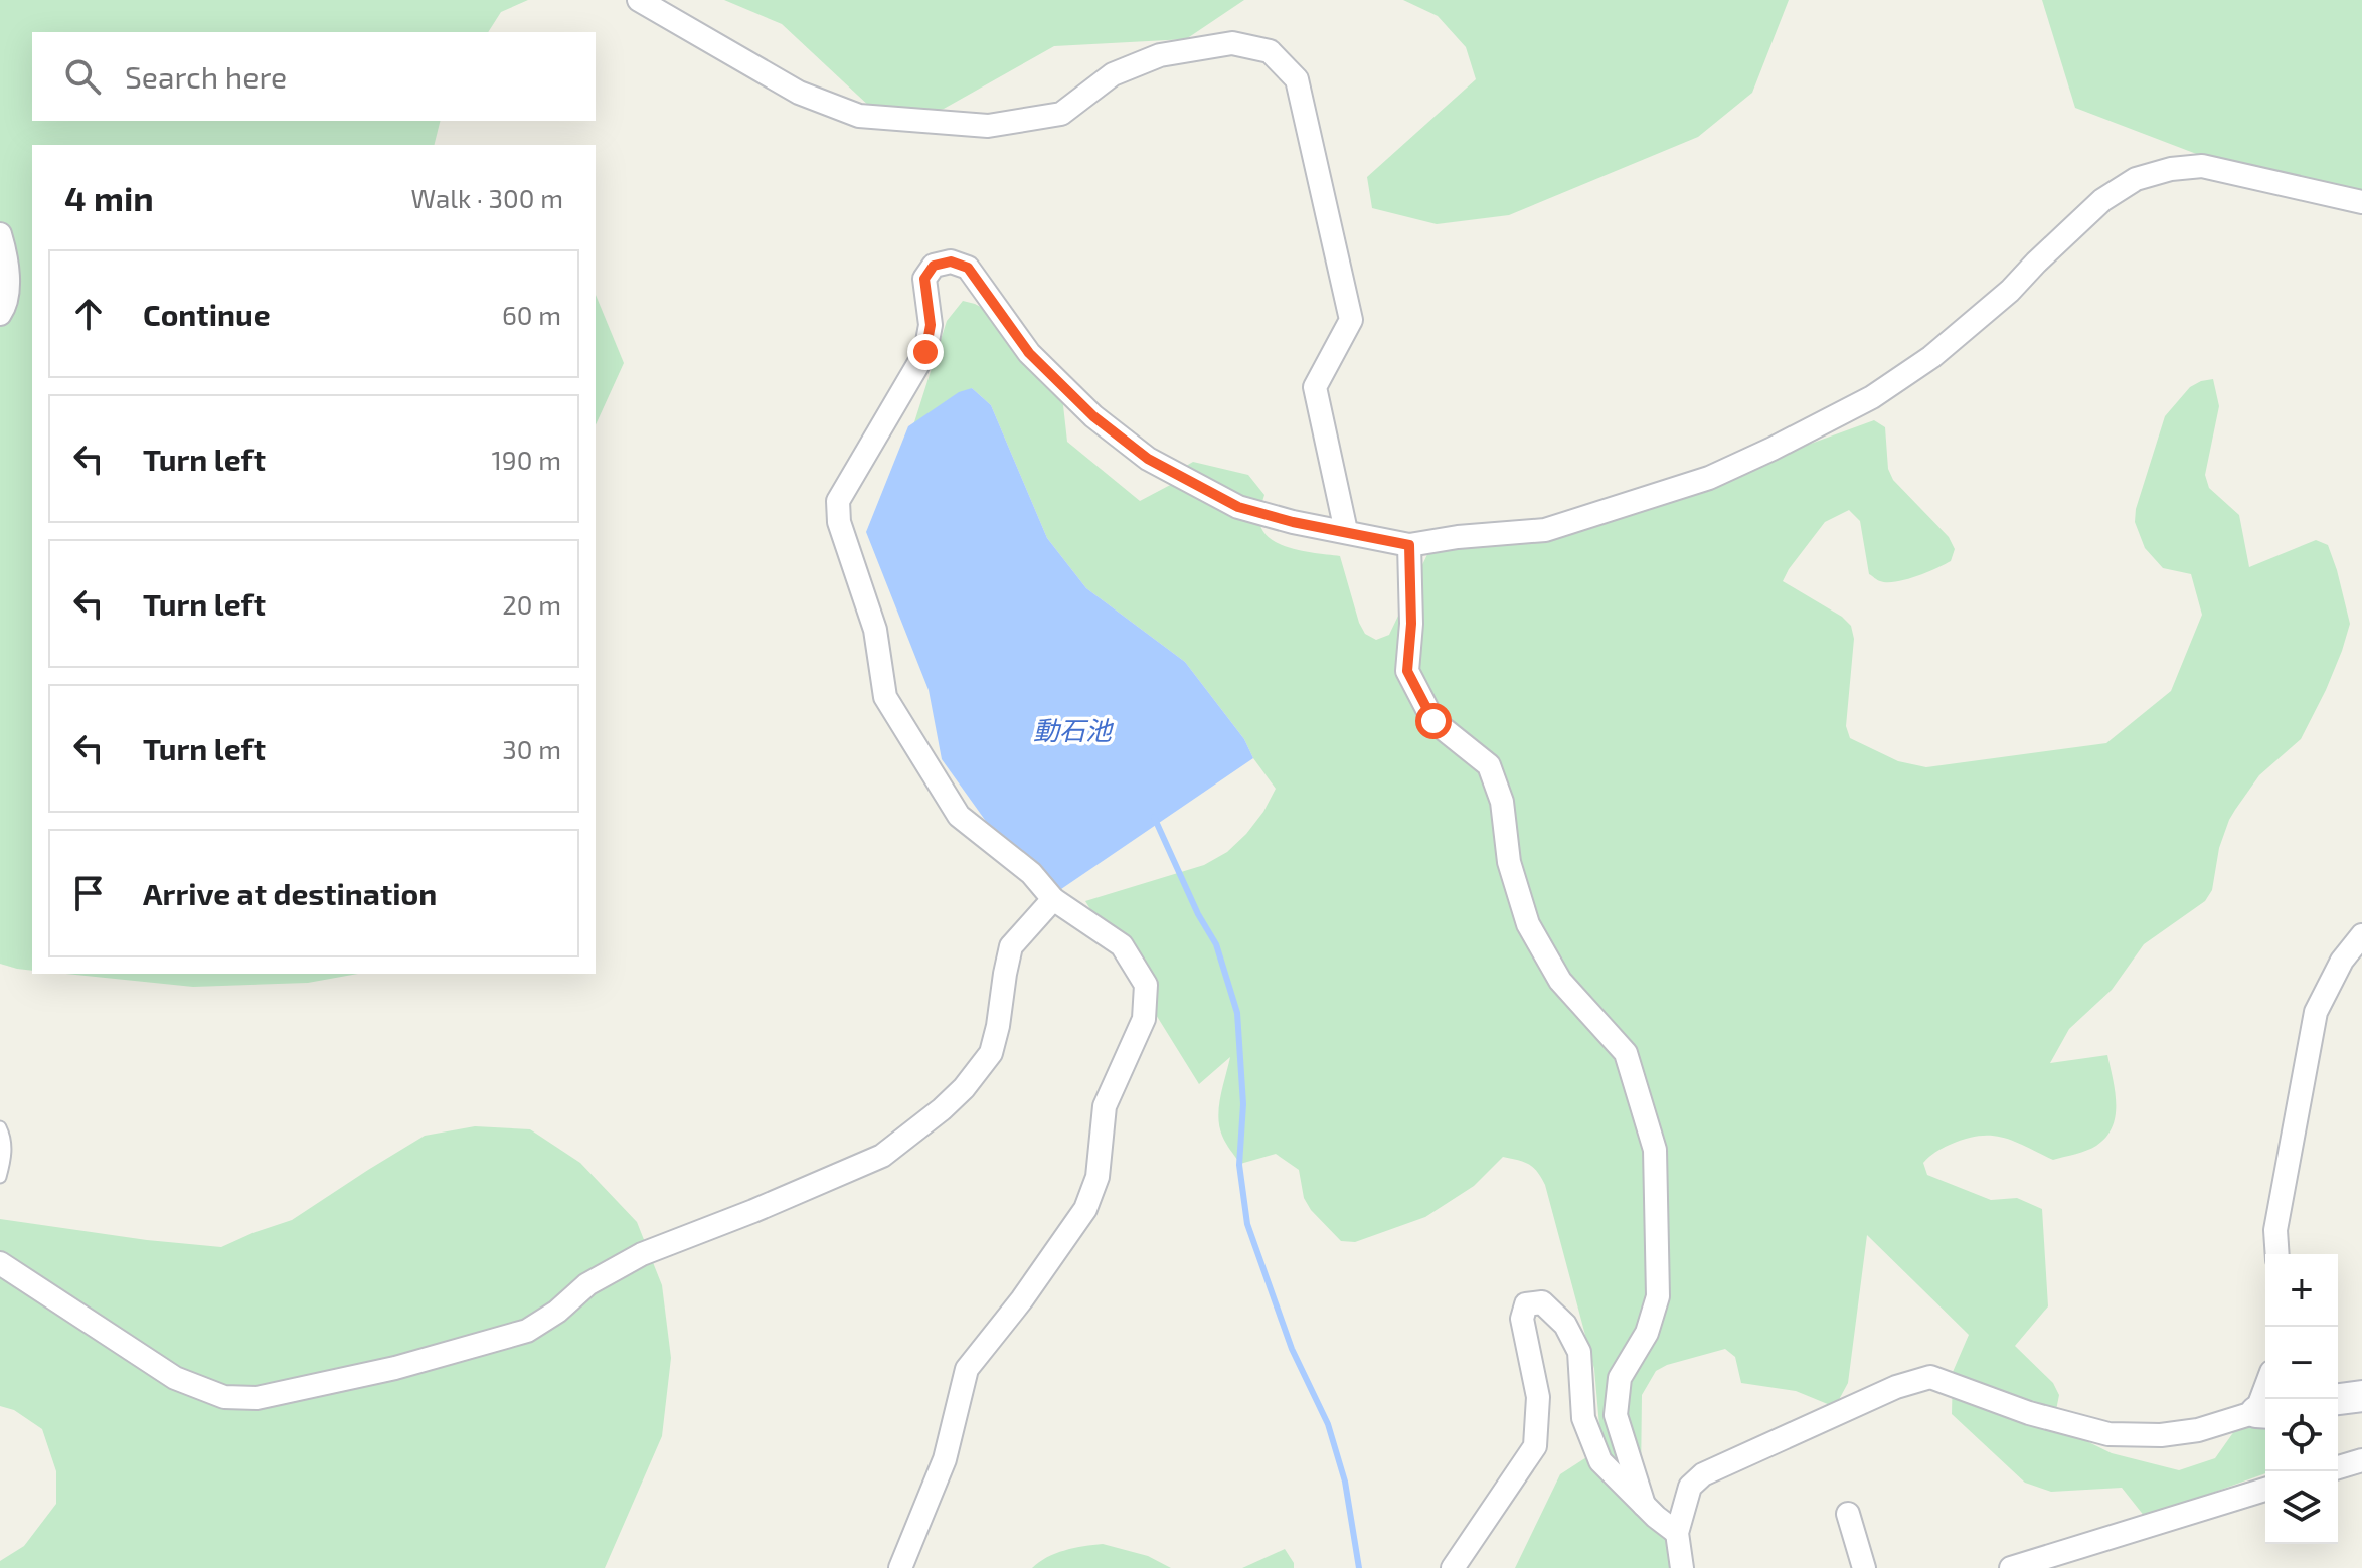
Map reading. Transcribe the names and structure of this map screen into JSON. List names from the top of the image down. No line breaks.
{"water":["動石池"],"page":{"search":"Search here","heading":["4 min","Walk · 300 m"],"list":[["Continue","60 m"],["Turn left","190 m"],["Turn left","20 m"],["Turn left","30 m"],"Arrive at destination"],"map_buttons":["+","−"]}}
